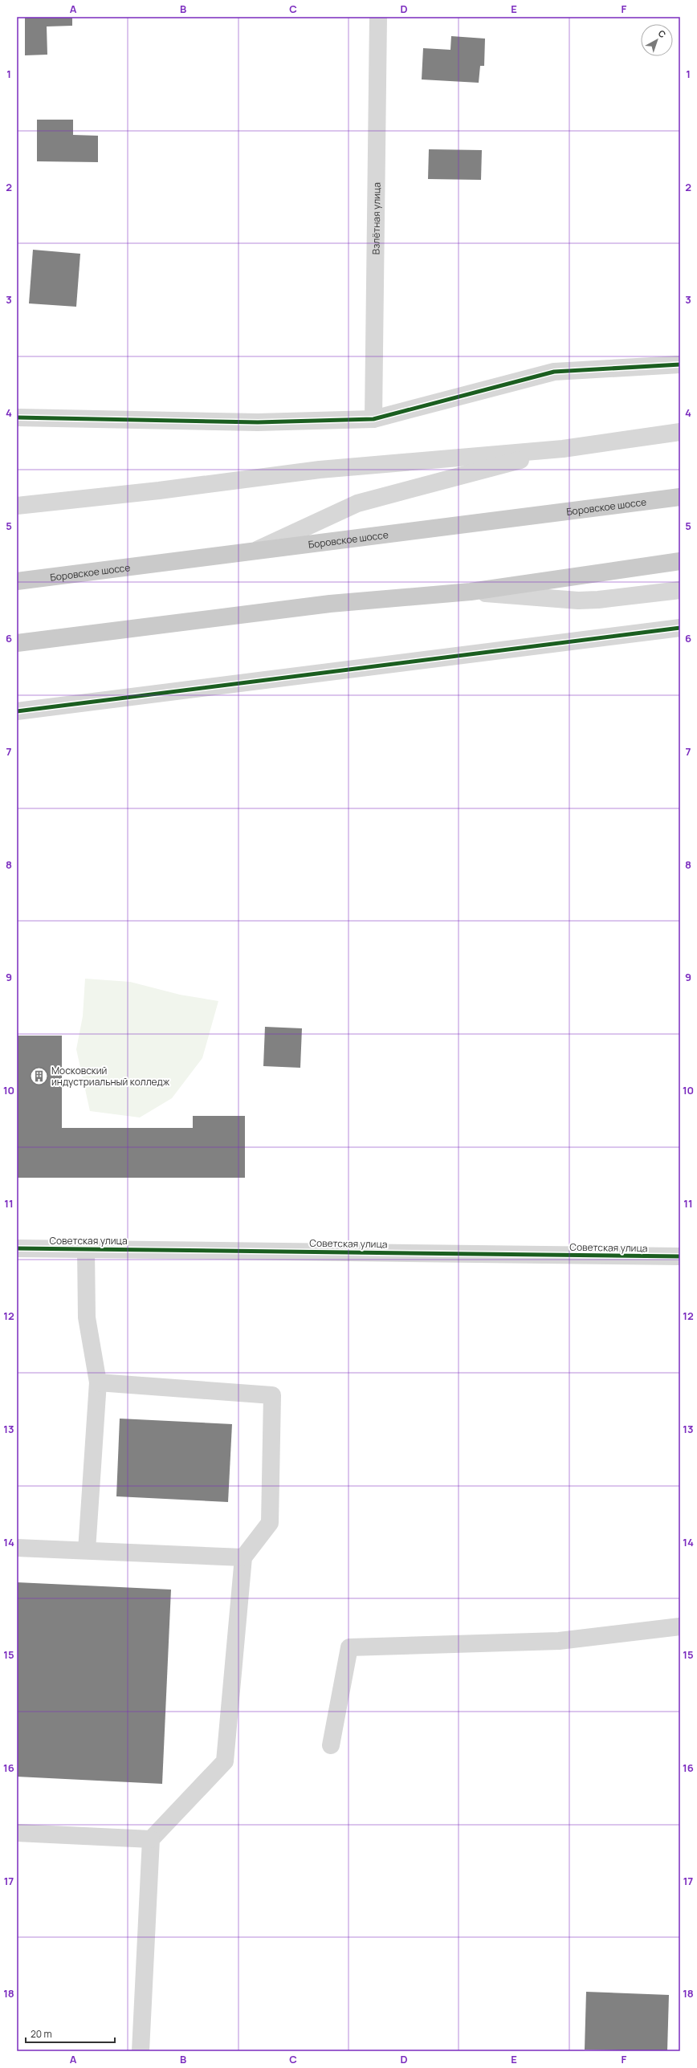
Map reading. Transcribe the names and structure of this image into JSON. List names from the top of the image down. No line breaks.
{"streets":{"main road":["Боровское шоссе"],"street":["Взлётная улица","Советская улица"]},"places":{"building":["Московский индустриальный колледж"]},"scale_bar":"20 m","north":"top right","grid":{"columns":["A","B","C","D","E","F"],"rows":["1","2","3","4","5","6","7","8","9","10","11","12","13","14","15","16","17","18"]}}
